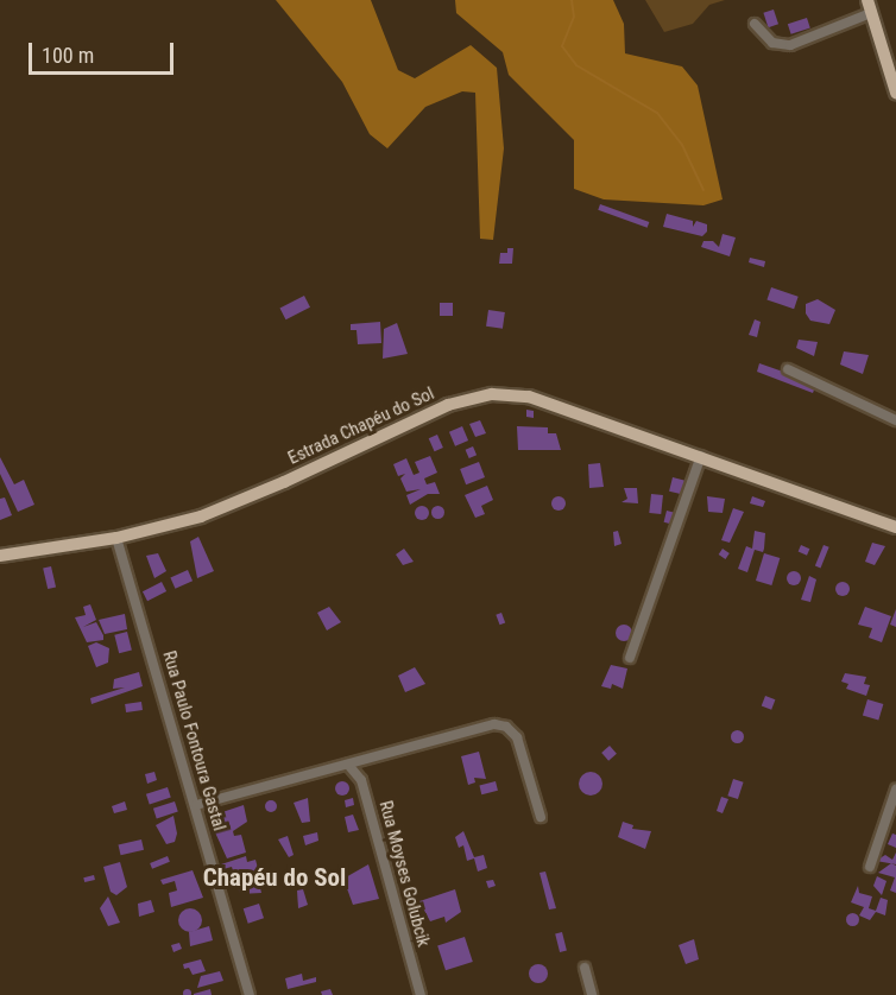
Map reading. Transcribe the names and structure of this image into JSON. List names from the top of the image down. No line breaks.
{"streets":{"main road":["Estrada Chapéu do Sol"],"street":["Rua Paulo Fontoura Gastal","Rua Moyses Golubcik"]},"crossings":[["Estrada Chapéu do Sol","Rua Paulo Fontoura Gastal"]],"districts":["Chapéu do Sol"],"scale_bar":"100 m"}
